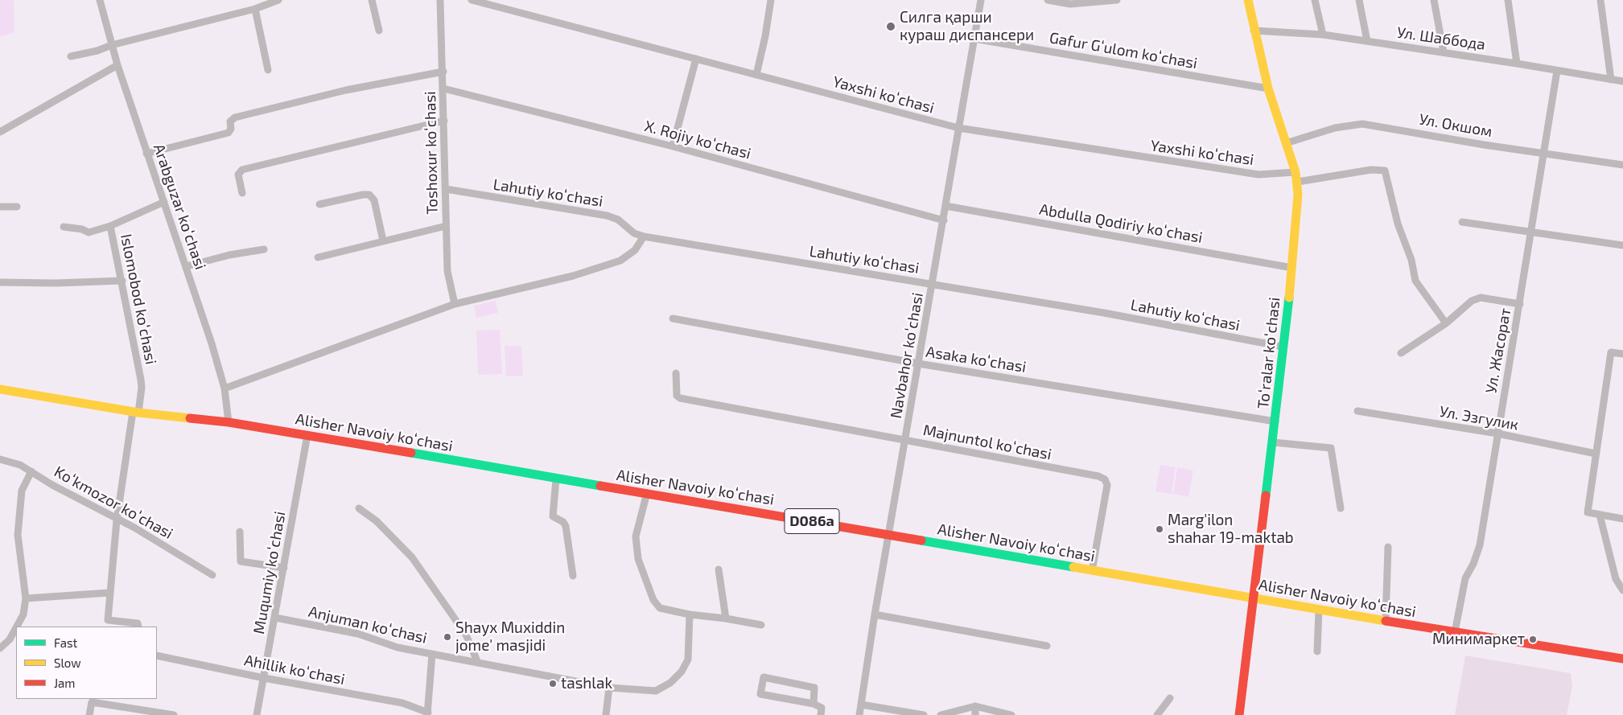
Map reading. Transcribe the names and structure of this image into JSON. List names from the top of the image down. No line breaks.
{"streets":{"main road":["Toʻralar koʻchasi","Alisher Navoiy koʻchasi","D086a"],"street":["Ул. Шаббода","Gafur Gʻulom koʻchasi","Yaxshi koʻchasi","Ул. Окшом","X. Rojiy koʻchasi","Toshoxur koʻchasi","Lahutiy koʻchasi","Arabguzar koʻchasi","Abdulla Qodiriy koʻchasi","Islomobod koʻchasi","Ул. Жасорат","Navbahor koʻchasi","Asaka koʻchasi","Ул. Эзгулик","Majnuntol koʻchasi","Koʻkmozor koʻchasi","Muqumiy koʻchasi","Anjuman koʻchasi","Ahillik koʻchasi"]},"crossings":[["Ул. Шаббода","Ул. Жасорат"],["Ул. Шаббода","Toʻralar koʻchasi"],["Gafur Gʻulom koʻchasi","Toʻralar koʻchasi"],["Gafur Gʻulom koʻchasi","Navbahor koʻchasi"],["Yaxshi koʻchasi","Toʻralar koʻchasi"],["Yaxshi koʻchasi","Navbahor koʻchasi"],["Ул. Окшом","Ул. Жасорат"],["Ул. Окшом","Toʻralar koʻchasi"],["X. Rojiy koʻchasi","Toshoxur koʻchasi"],["X. Rojiy koʻchasi","Navbahor koʻchasi"],["Toshoxur koʻchasi","Lahutiy koʻchasi"],["Lahutiy koʻchasi","Toʻralar koʻchasi"],["Lahutiy koʻchasi","Navbahor koʻchasi"],["Arabguzar koʻchasi","Islomobod koʻchasi"],["Arabguzar koʻchasi","Alisher Navoiy koʻchasi"],["Abdulla Qodiriy koʻchasi","Toʻralar koʻchasi"],["Abdulla Qodiriy koʻchasi","Navbahor koʻchasi"],["Islomobod koʻchasi","Alisher Navoiy koʻchasi"],["Islomobod koʻchasi","Koʻkmozor koʻchasi"],["Ул. Жасорат","Ул. Эзгулик"],["Ул. Жасорат","Alisher Navoiy koʻchasi"],["Toʻralar koʻchasi","Asaka koʻchasi"],["Toʻralar koʻchasi","Alisher Navoiy koʻchasi"],["Navbahor koʻchasi","Asaka koʻchasi"],["Navbahor koʻchasi","Alisher Navoiy koʻchasi"],["Navbahor koʻchasi","Majnuntol koʻchasi"],["Alisher Navoiy koʻchasi","Majnuntol koʻchasi"],["Alisher Navoiy koʻchasi","Muqumiy koʻchasi"],["Muqumiy koʻchasi","Anjuman koʻchasi"],["Muqumiy koʻchasi","Ahillik koʻchasi"]],"places":["Силга қарши кураш диспансери","Marg'ilon shahar 19-maktab","Shayx Muxiddin jome' masjidi","Минимаркет","tashlak"],"legend":["Fast","Slow","Jam"]}
